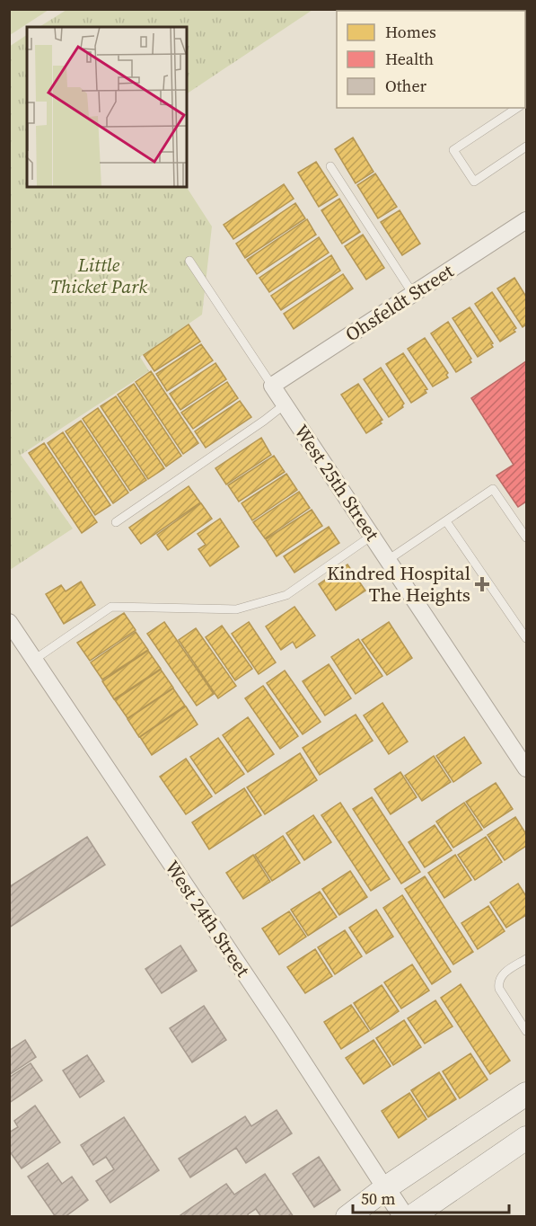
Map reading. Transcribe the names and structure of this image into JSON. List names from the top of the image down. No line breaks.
{"streets":{"street":["Ohsfeldt Street","West 25th Street","West 24th Street"]},"crossings":[["Ohsfeldt Street","West 25th Street"]],"parks":["Little Thicket Park"],"places":{"health":["Kindred Hospital The Heights"]},"legend":["Homes","Health","Other"],"scale_bar":"50 m"}
